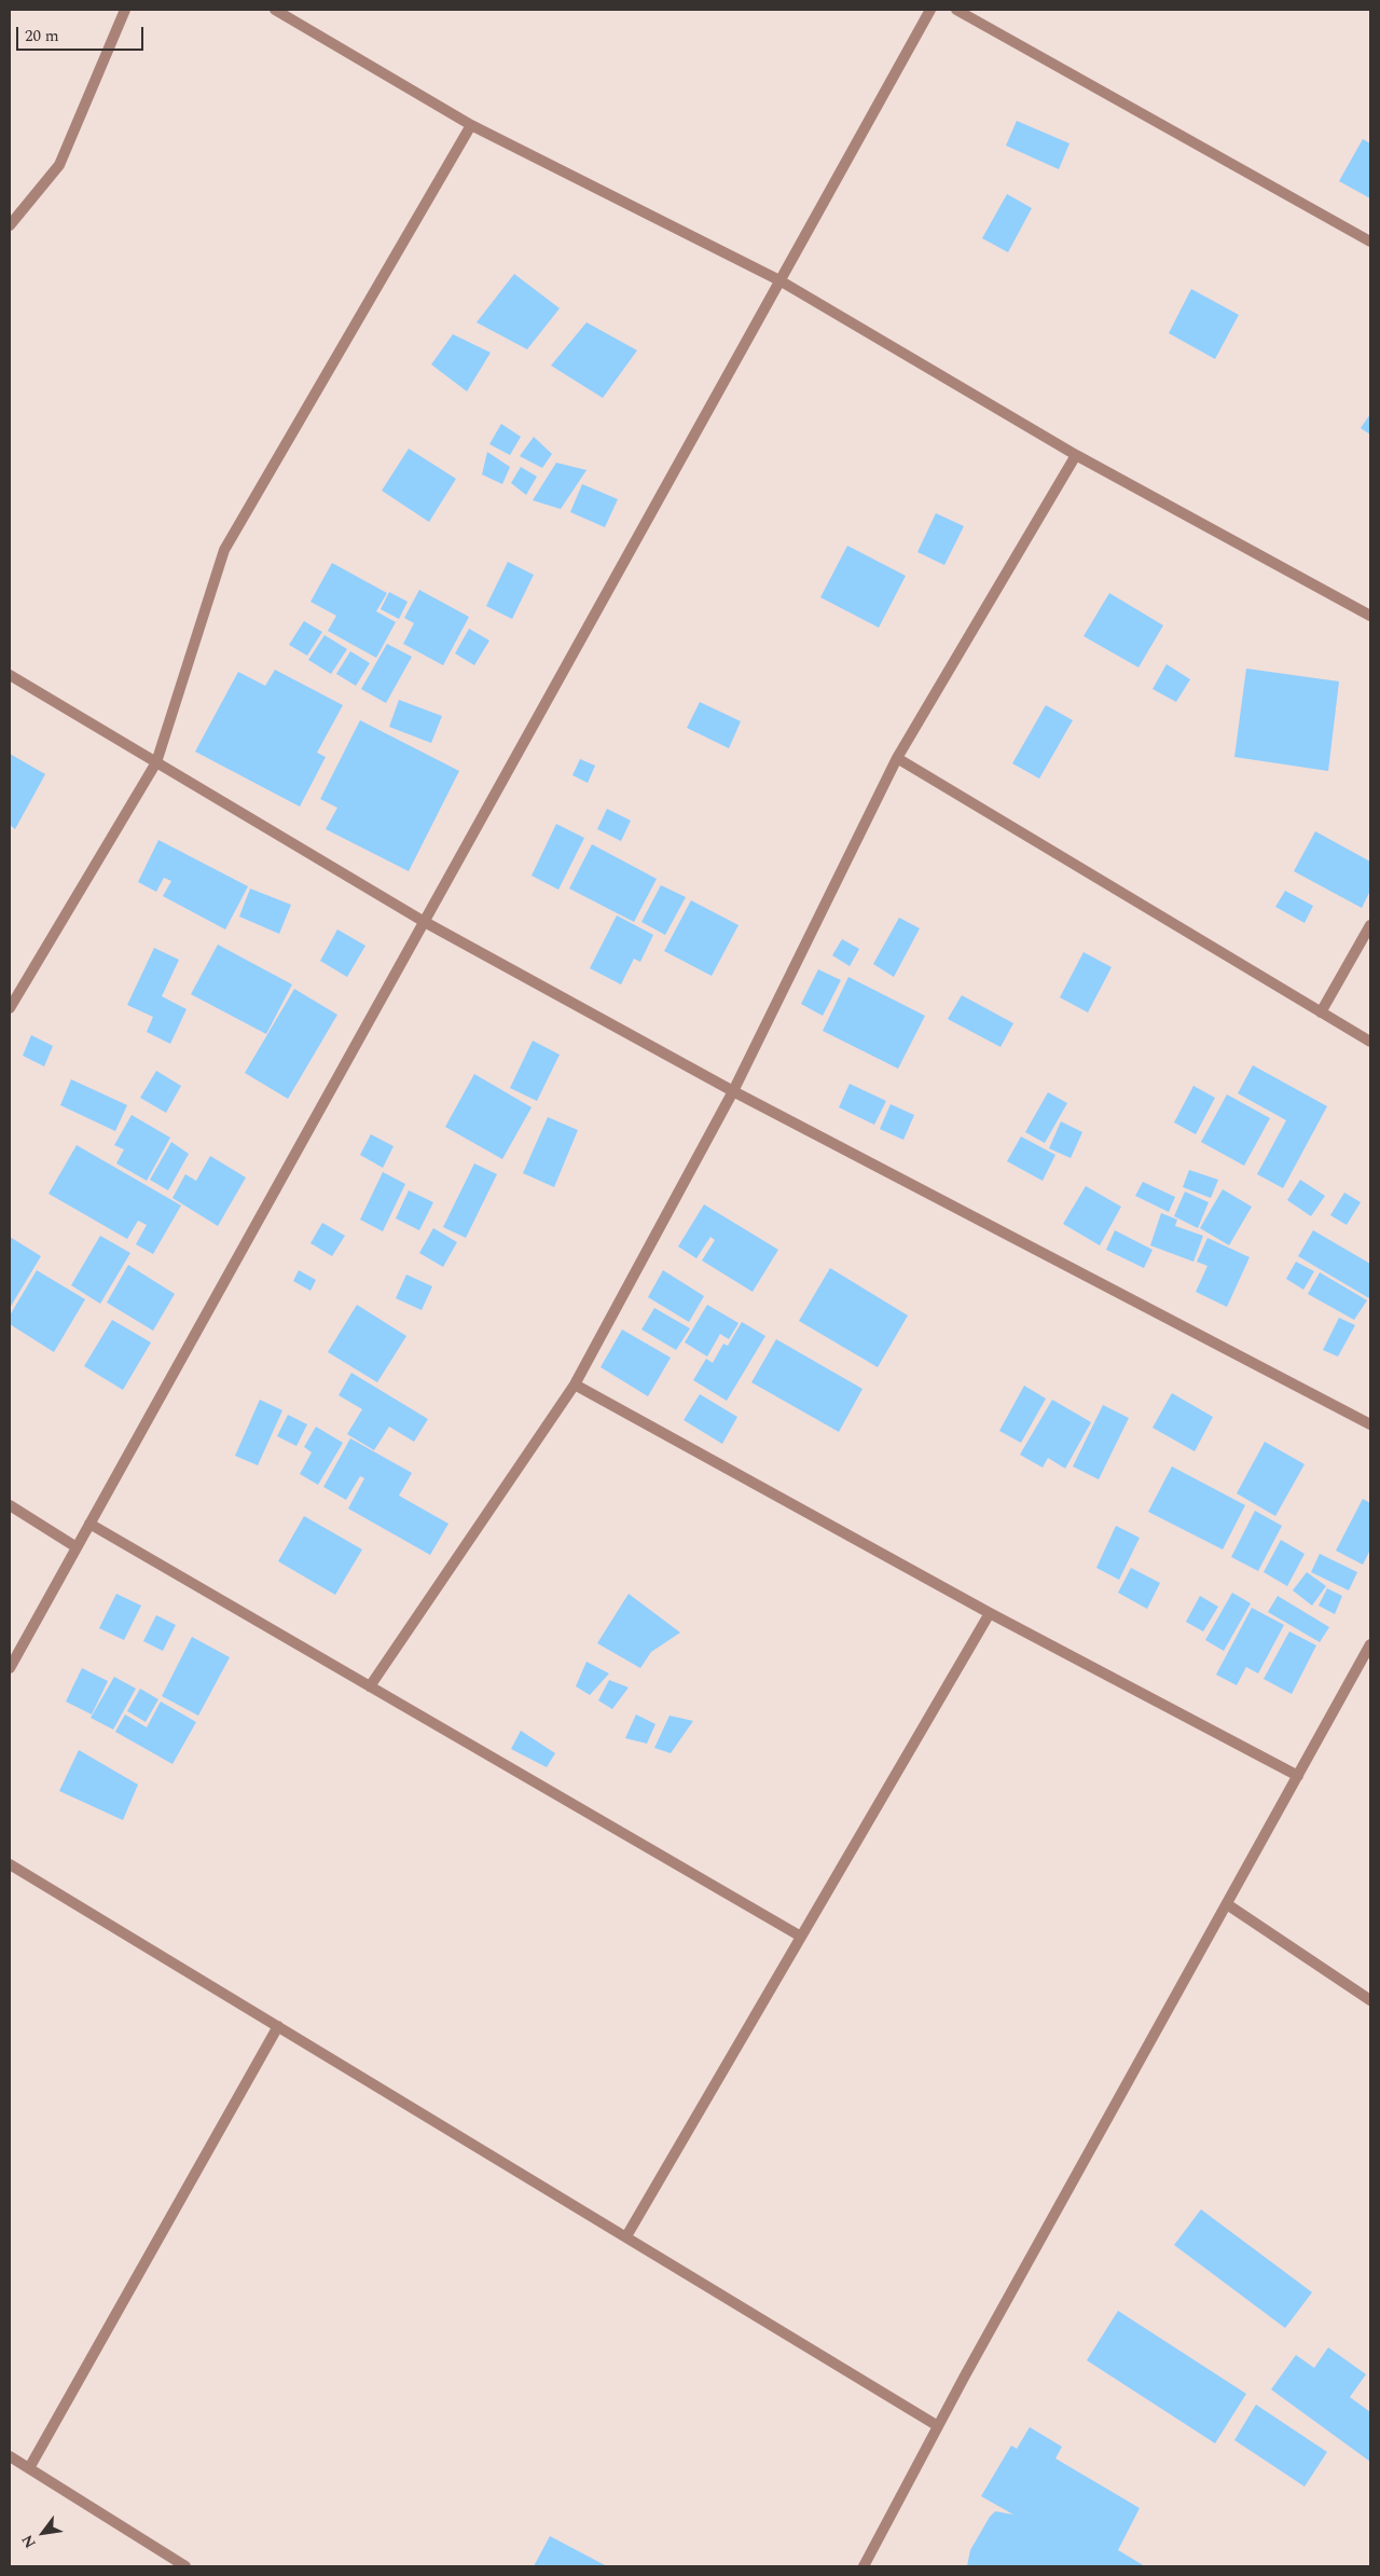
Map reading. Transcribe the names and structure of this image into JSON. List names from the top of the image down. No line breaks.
{"scale_bar":"20 m","north":"bottom left"}
